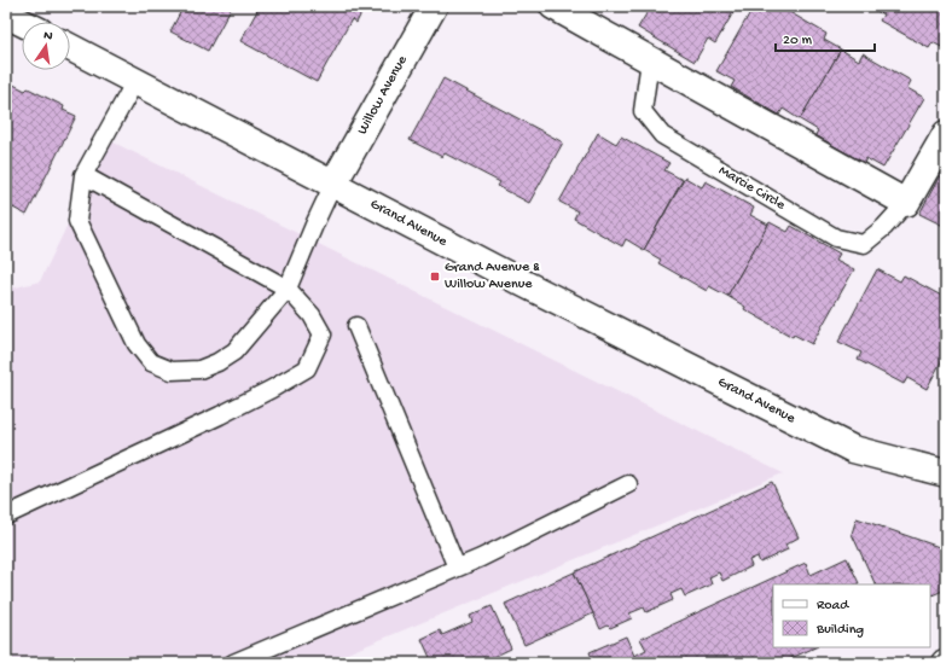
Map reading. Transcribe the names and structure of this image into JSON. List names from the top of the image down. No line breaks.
{"streets":{"street":["Willow Avenue","Marcie Circle","Grand Avenue"]},"crossings":[["Willow Avenue","Grand Avenue"]],"places":{"transit":["Grand Avenue & Willow Avenue"]},"legend":["Road","Building"],"scale_bar":"20 m","north":"top"}
